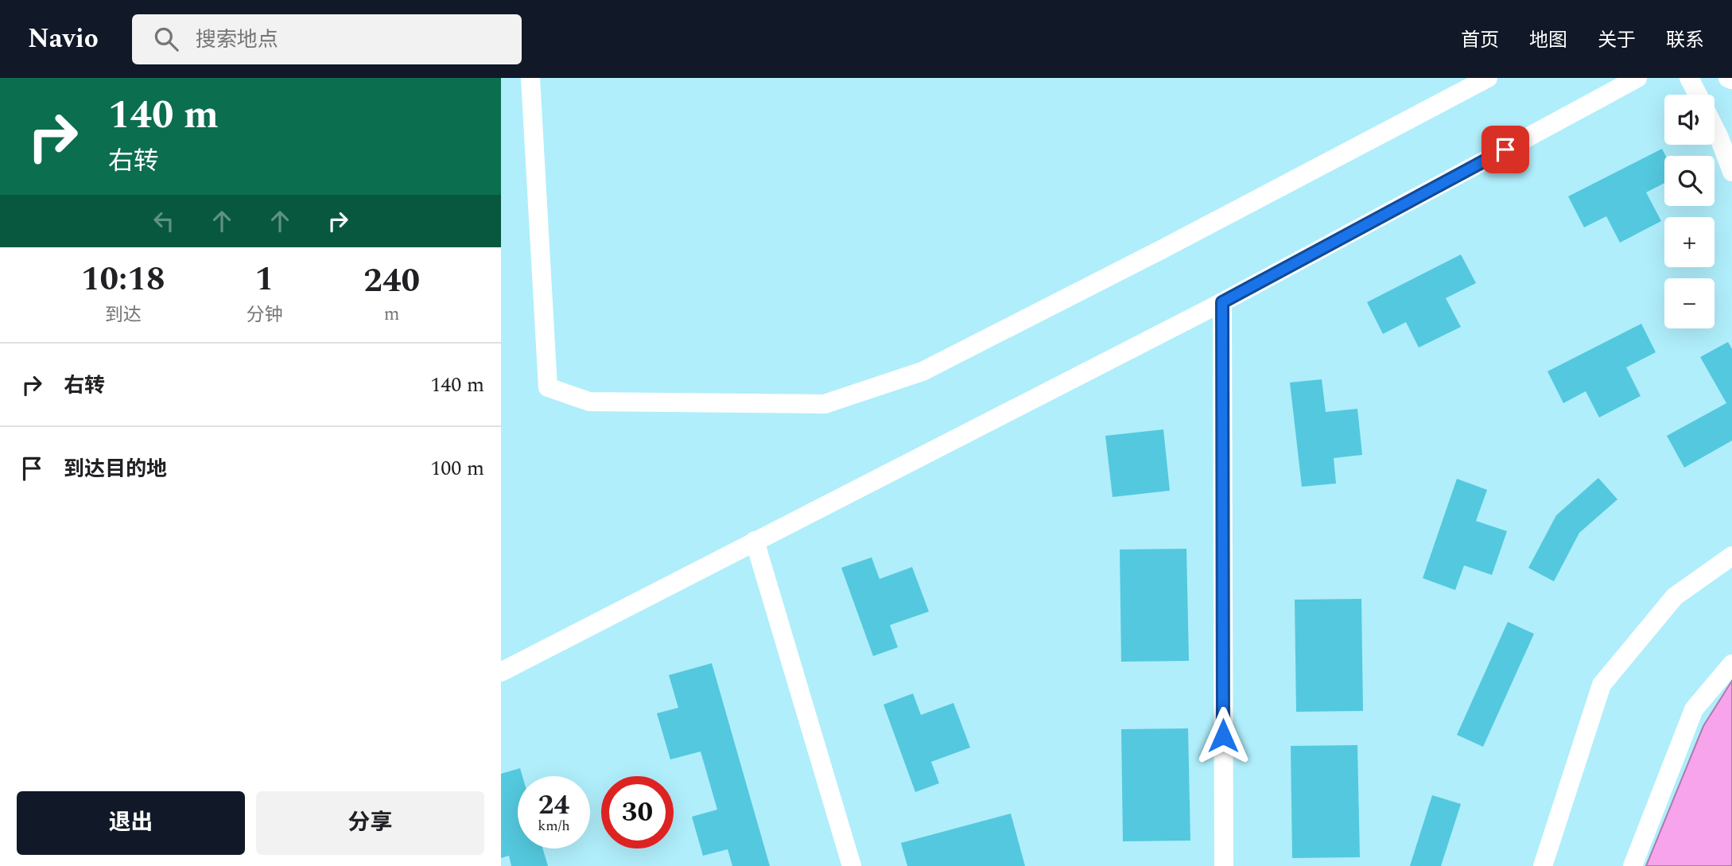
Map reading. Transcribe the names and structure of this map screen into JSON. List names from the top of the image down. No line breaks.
{"page":{"header":"Navio","search":"搜索地点","nav":["首页","地图","关于","联系"],"turn":["140 m","右转"],"map_buttons":["+","−"],"eta":["10:18","到达","1","分钟","240","m"],"list":[{"name":"右转","value":"140 m"},{"name":"到达目的地","value":"100 m"}],"speed":"24 km/h","limit":"30","buttons":["退出","分享"]}}
